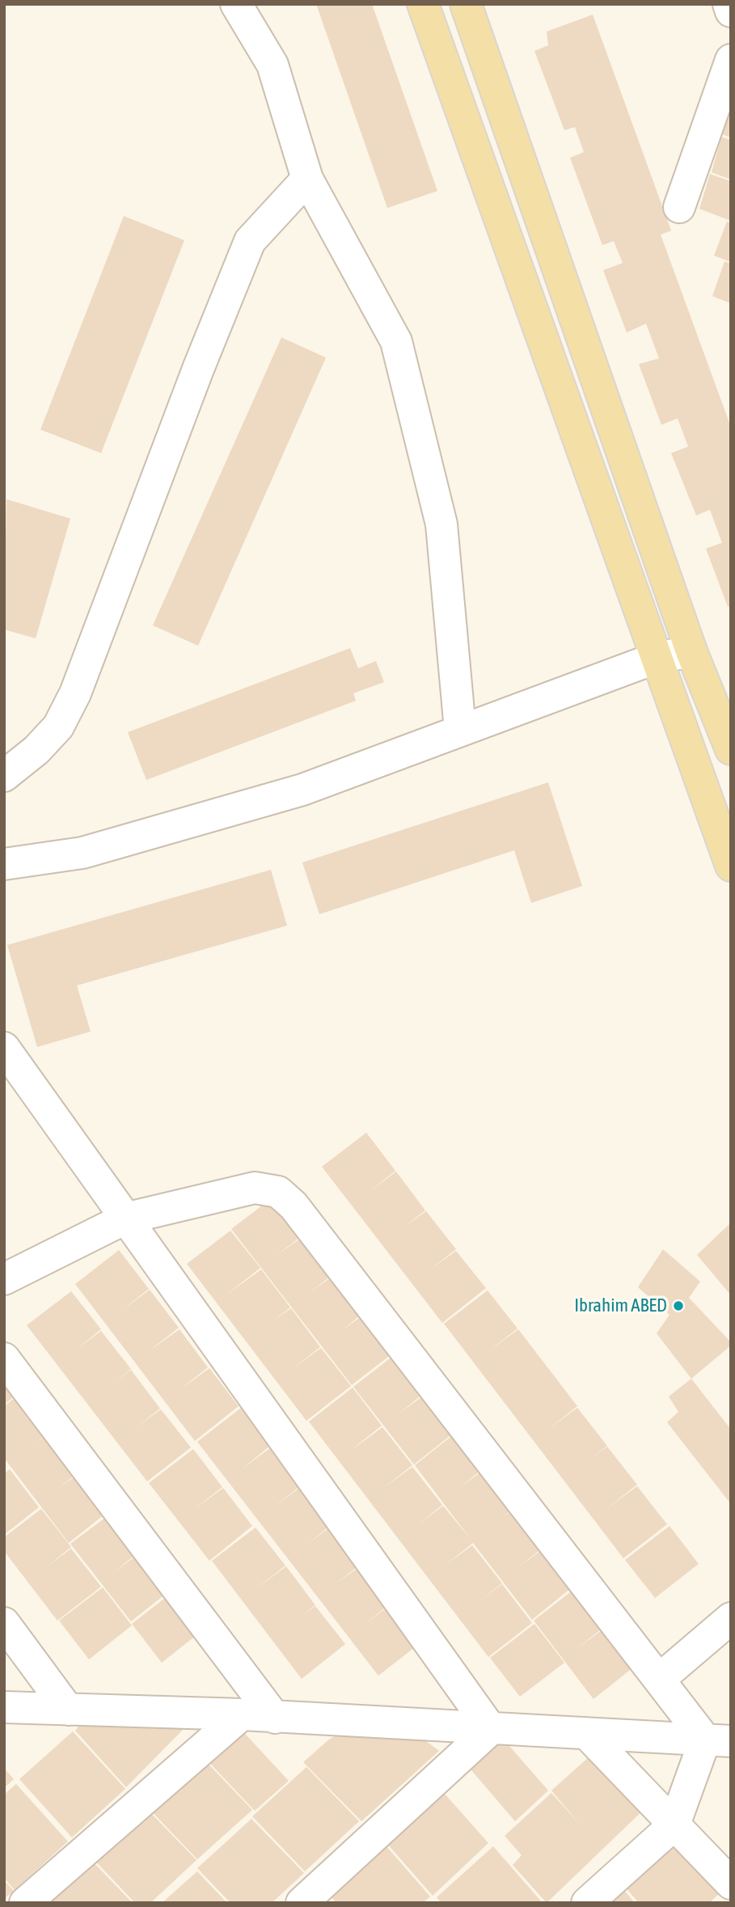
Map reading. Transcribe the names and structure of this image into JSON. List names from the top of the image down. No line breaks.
{"places":["Ibrahim ABED"]}
